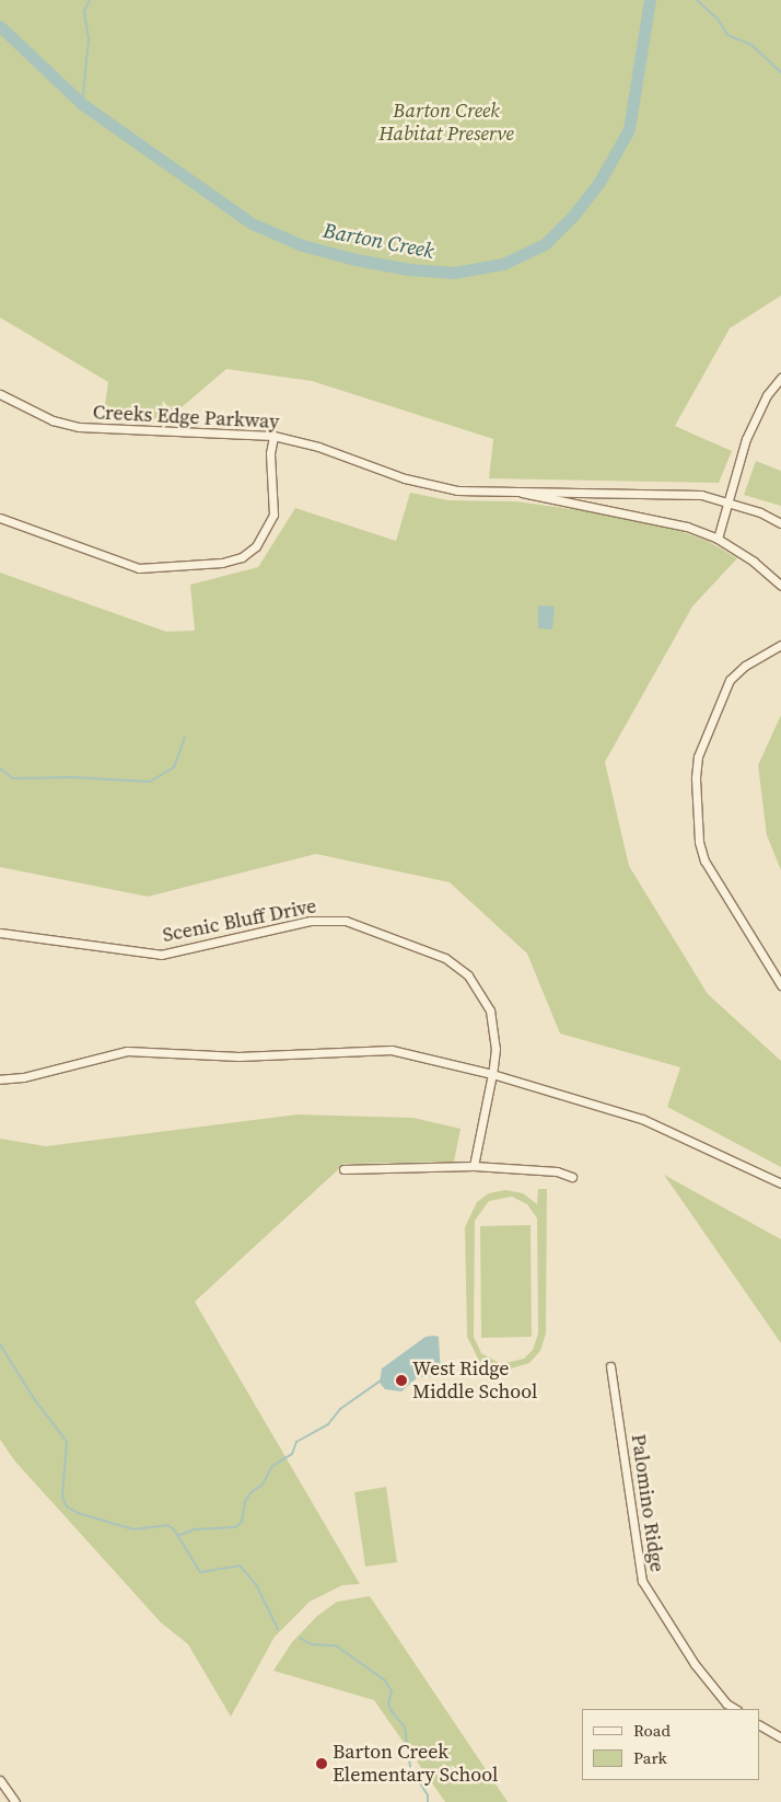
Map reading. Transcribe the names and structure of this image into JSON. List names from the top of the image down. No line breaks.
{"streets":{"street":["Creeks Edge Parkway","Scenic Bluff Drive","Palomino Ridge"]},"water":["Barton Creek"],"parks":["Barton Creek Habitat Preserve"],"places":["West Ridge Middle School","Barton Creek Elementary School"],"legend":["Road","Park"]}
